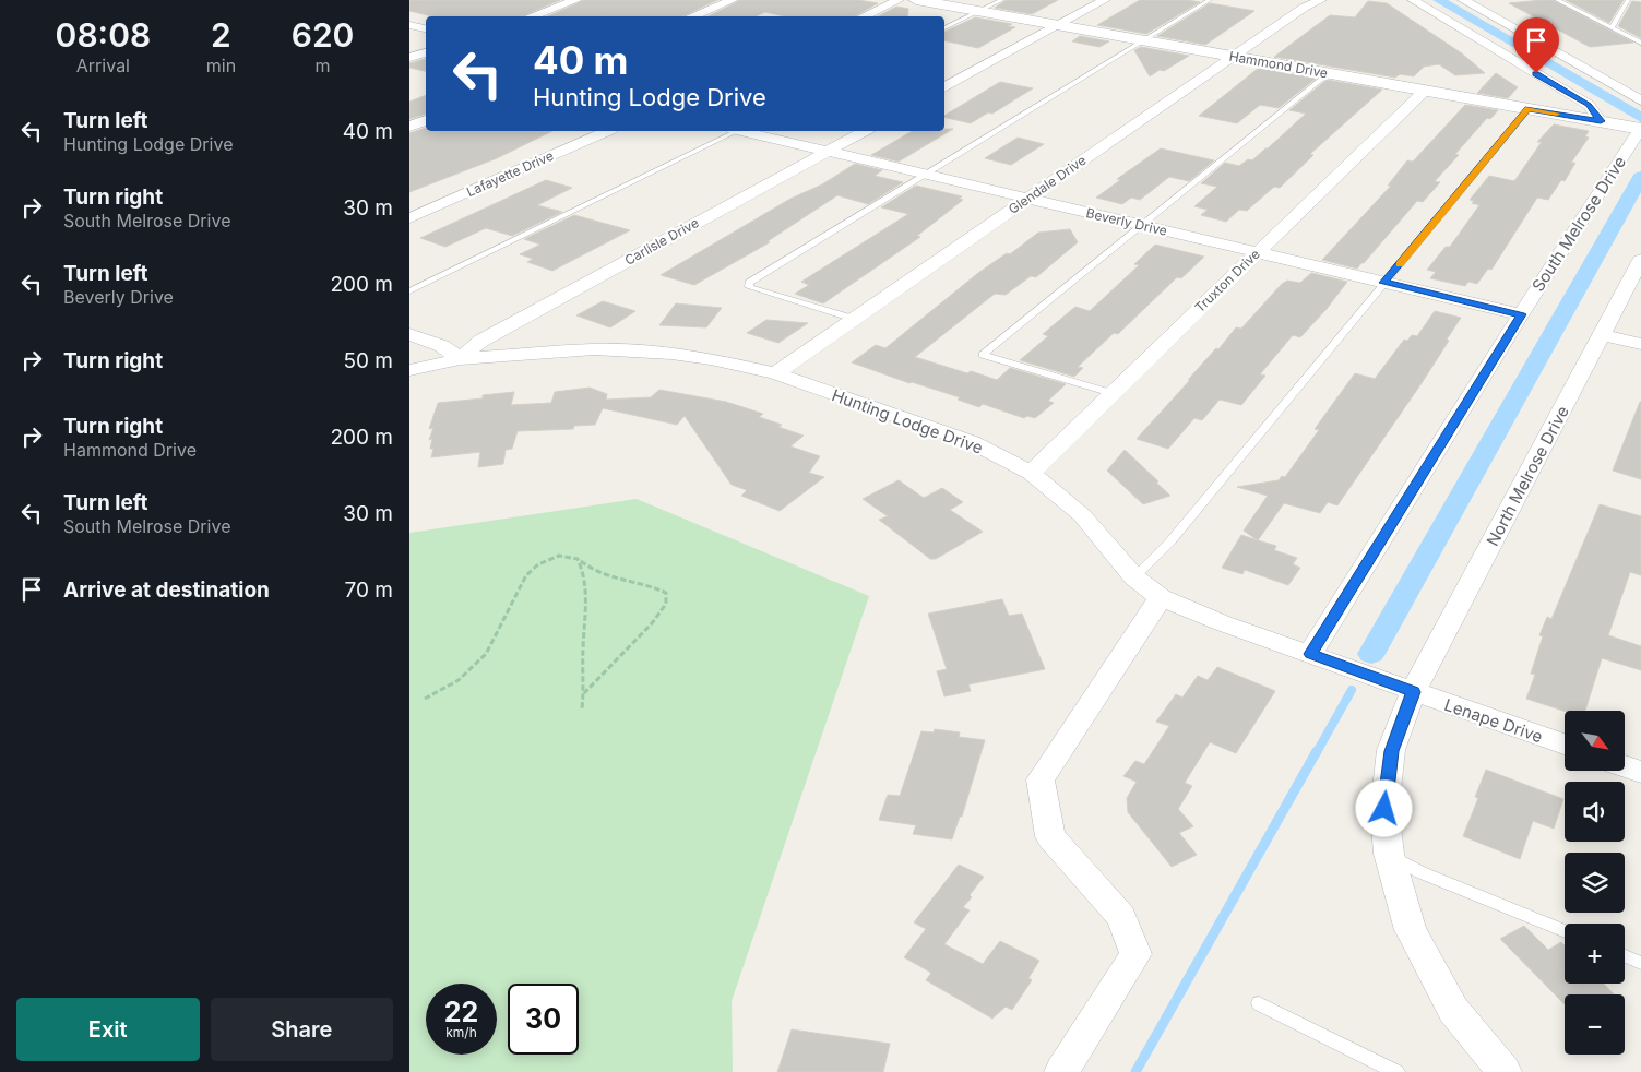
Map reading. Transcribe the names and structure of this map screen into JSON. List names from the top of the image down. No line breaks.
{"streets":{"street":["Hammond Drive","Lafayette Drive","Glendale Drive","Beverly Drive","South Melrose Drive","Carlisle Drive","Truxton Drive","Hunting Lodge Drive","North Melrose Drive","Lenape Drive"]},"crossings":[["Hammond Drive","Glendale Drive"],["Hammond Drive","South Melrose Drive"],["Hammond Drive","Truxton Drive"],["Glendale Drive","Beverly Drive"],["Glendale Drive","Hunting Lodge Drive"],["Beverly Drive","South Melrose Drive"],["Beverly Drive","Carlisle Drive"],["Beverly Drive","Truxton Drive"],["South Melrose Drive","Hunting Lodge Drive"],["Carlisle Drive","Hunting Lodge Drive"],["Truxton Drive","Hunting Lodge Drive"],["Hunting Lodge Drive","North Melrose Drive"],["Hunting Lodge Drive","Lenape Drive"],["North Melrose Drive","Lenape Drive"]],"north":"bottom right","page":{"eta":["08:08","Arrival","2","min","620","m"],"turn":["40 m","Hunting Lodge Drive"],"list":[{"name":"Turn left","note":"Hunting Lodge Drive","value":"40 m"},{"name":"Turn right","note":"South Melrose Drive","value":"30 m"},{"name":"Turn left","note":"Beverly Drive","value":"200 m"},{"name":"Turn right","value":"50 m"},{"name":"Turn right","note":"Hammond Drive","value":"200 m"},{"name":"Turn left","note":"South Melrose Drive","value":"30 m"},{"name":"Arrive at destination","value":"70 m"}],"map_buttons":["+","−"],"speed":"22 km/h","limit":"30","buttons":["Exit","Share"]}}
